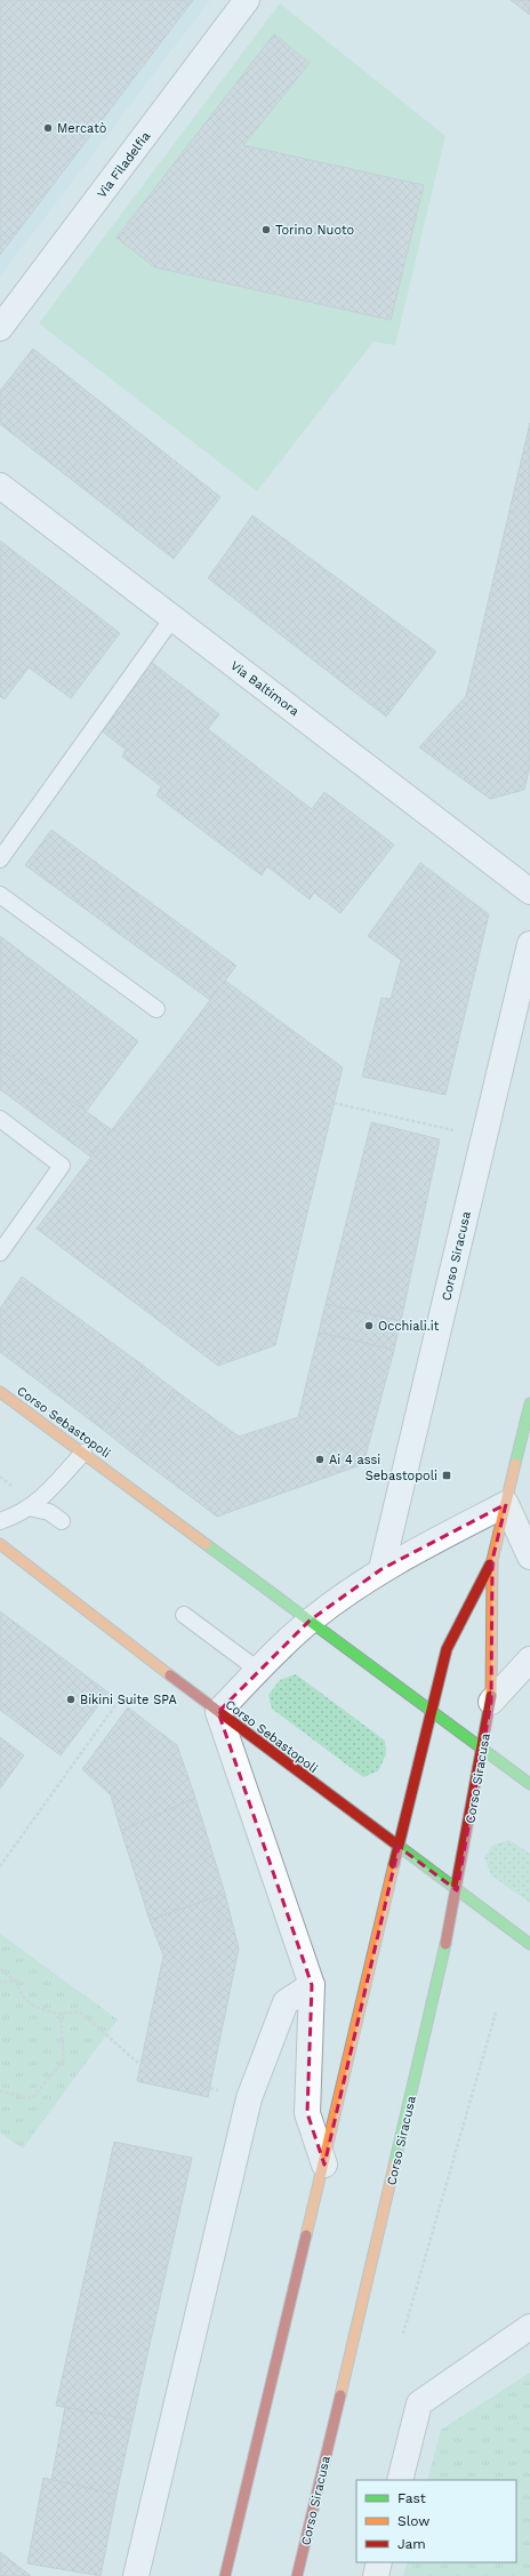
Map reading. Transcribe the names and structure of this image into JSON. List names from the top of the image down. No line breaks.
{"streets":{"main road":["Corso Siracusa","Corso Sebastopoli"],"street":["Via Filadelfia","Via Baltimora"]},"crossings":[["Corso Siracusa","Corso Sebastopoli"]],"places":{"other":["Mercatò","Torino Nuoto","Occhiali.it","Ai 4 assi","Bikini Suite SPA"],"transit":["Sebastopoli"]},"legend":["Fast","Slow","Jam"]}
